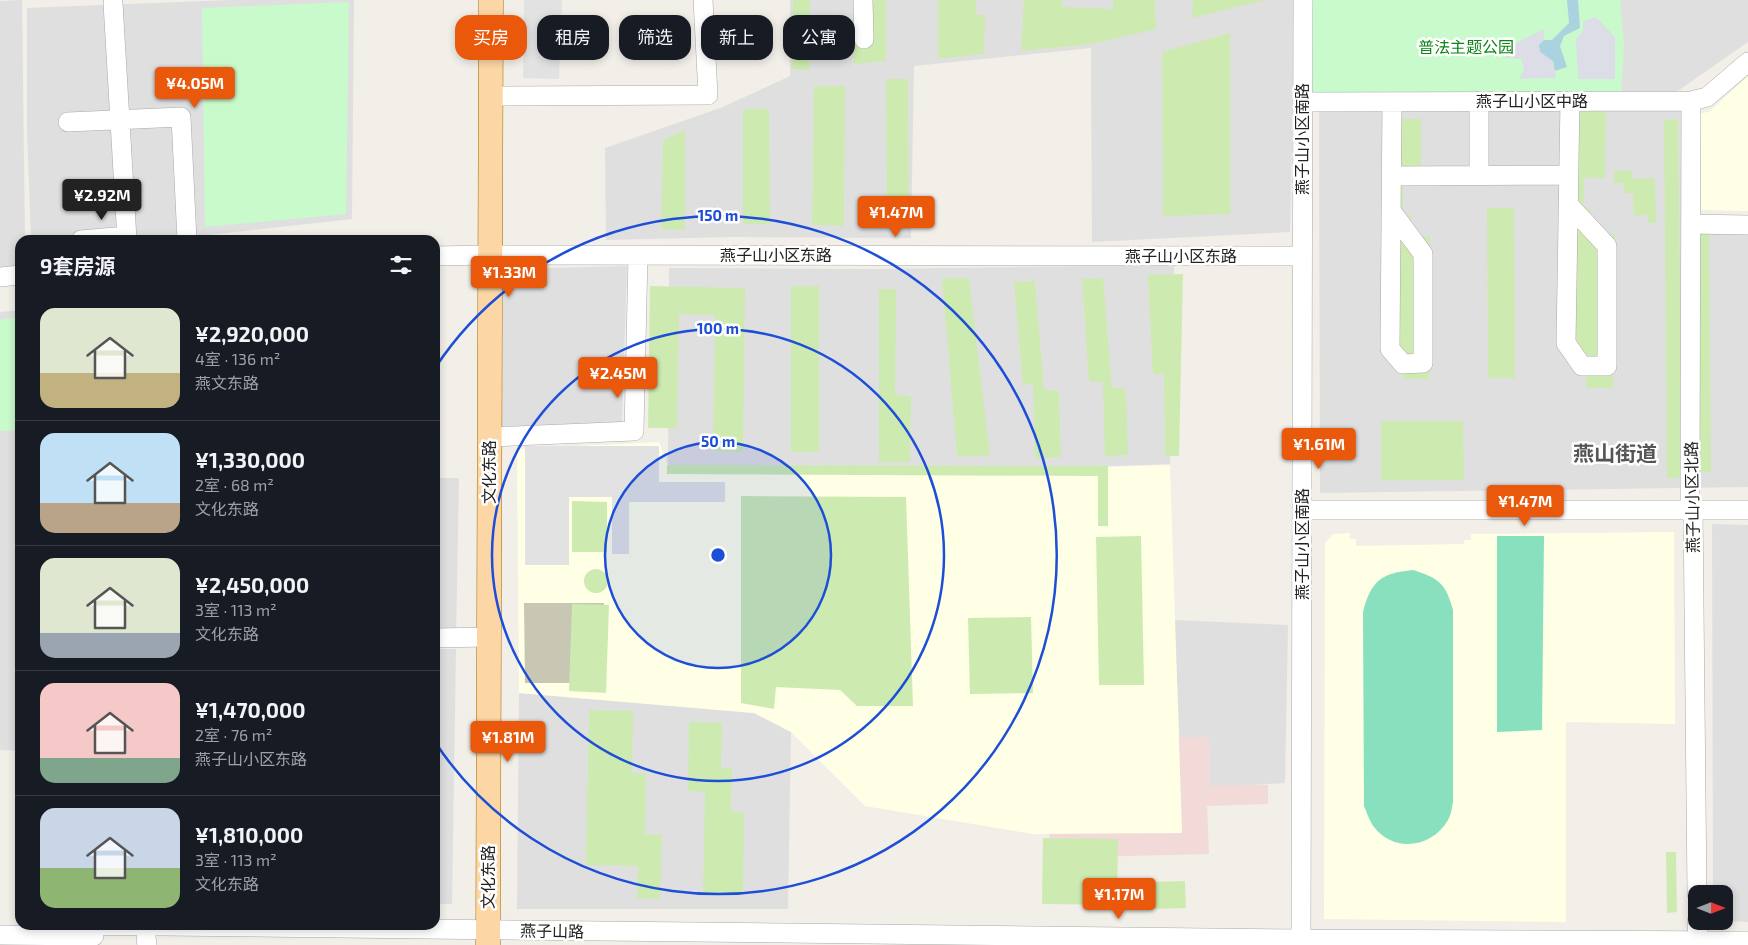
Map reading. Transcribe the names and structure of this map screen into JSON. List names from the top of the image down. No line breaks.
{"streets":{"main road":["文化东路"],"street":["燕子山小区中路","燕子山小区南路","燕子山小区东路","燕子山小区北路","燕子山路"]},"crossings":[["燕子山小区中路","燕子山小区南路"],["燕子山小区中路","燕子山小区北路"],["燕子山小区南路","燕子山小区东路"],["燕子山小区南路","燕子山路"],["燕子山小区东路","文化东路"],["文化东路","燕子山路"]],"districts":["燕山街道"],"parks":["普法主题公园"],"north":"right","page":{"chip":["买房","租房","筛选","新上","公寓"],"price":["¥4.05M","¥2.92M","¥1.47M","¥1.33M","¥2.45M","¥1.61M","¥1.47M","¥1.81M","¥1.17M"],"heading":"9套房源","list":[{"name":"¥2,920,000","note":"4室 · 136 m² · 燕文东路"},{"name":"¥1,330,000","note":"2室 · 68 m² · 文化东路"},{"name":"¥2,450,000","note":"3室 · 113 m² · 文化东路"},{"name":"¥1,470,000","note":"2室 · 76 m² · 燕子山小区东路"},{"name":"¥1,810,000","note":"3室 · 113 m² · 文化东路"}]},"rings":["150 m","100 m","50 m"]}
